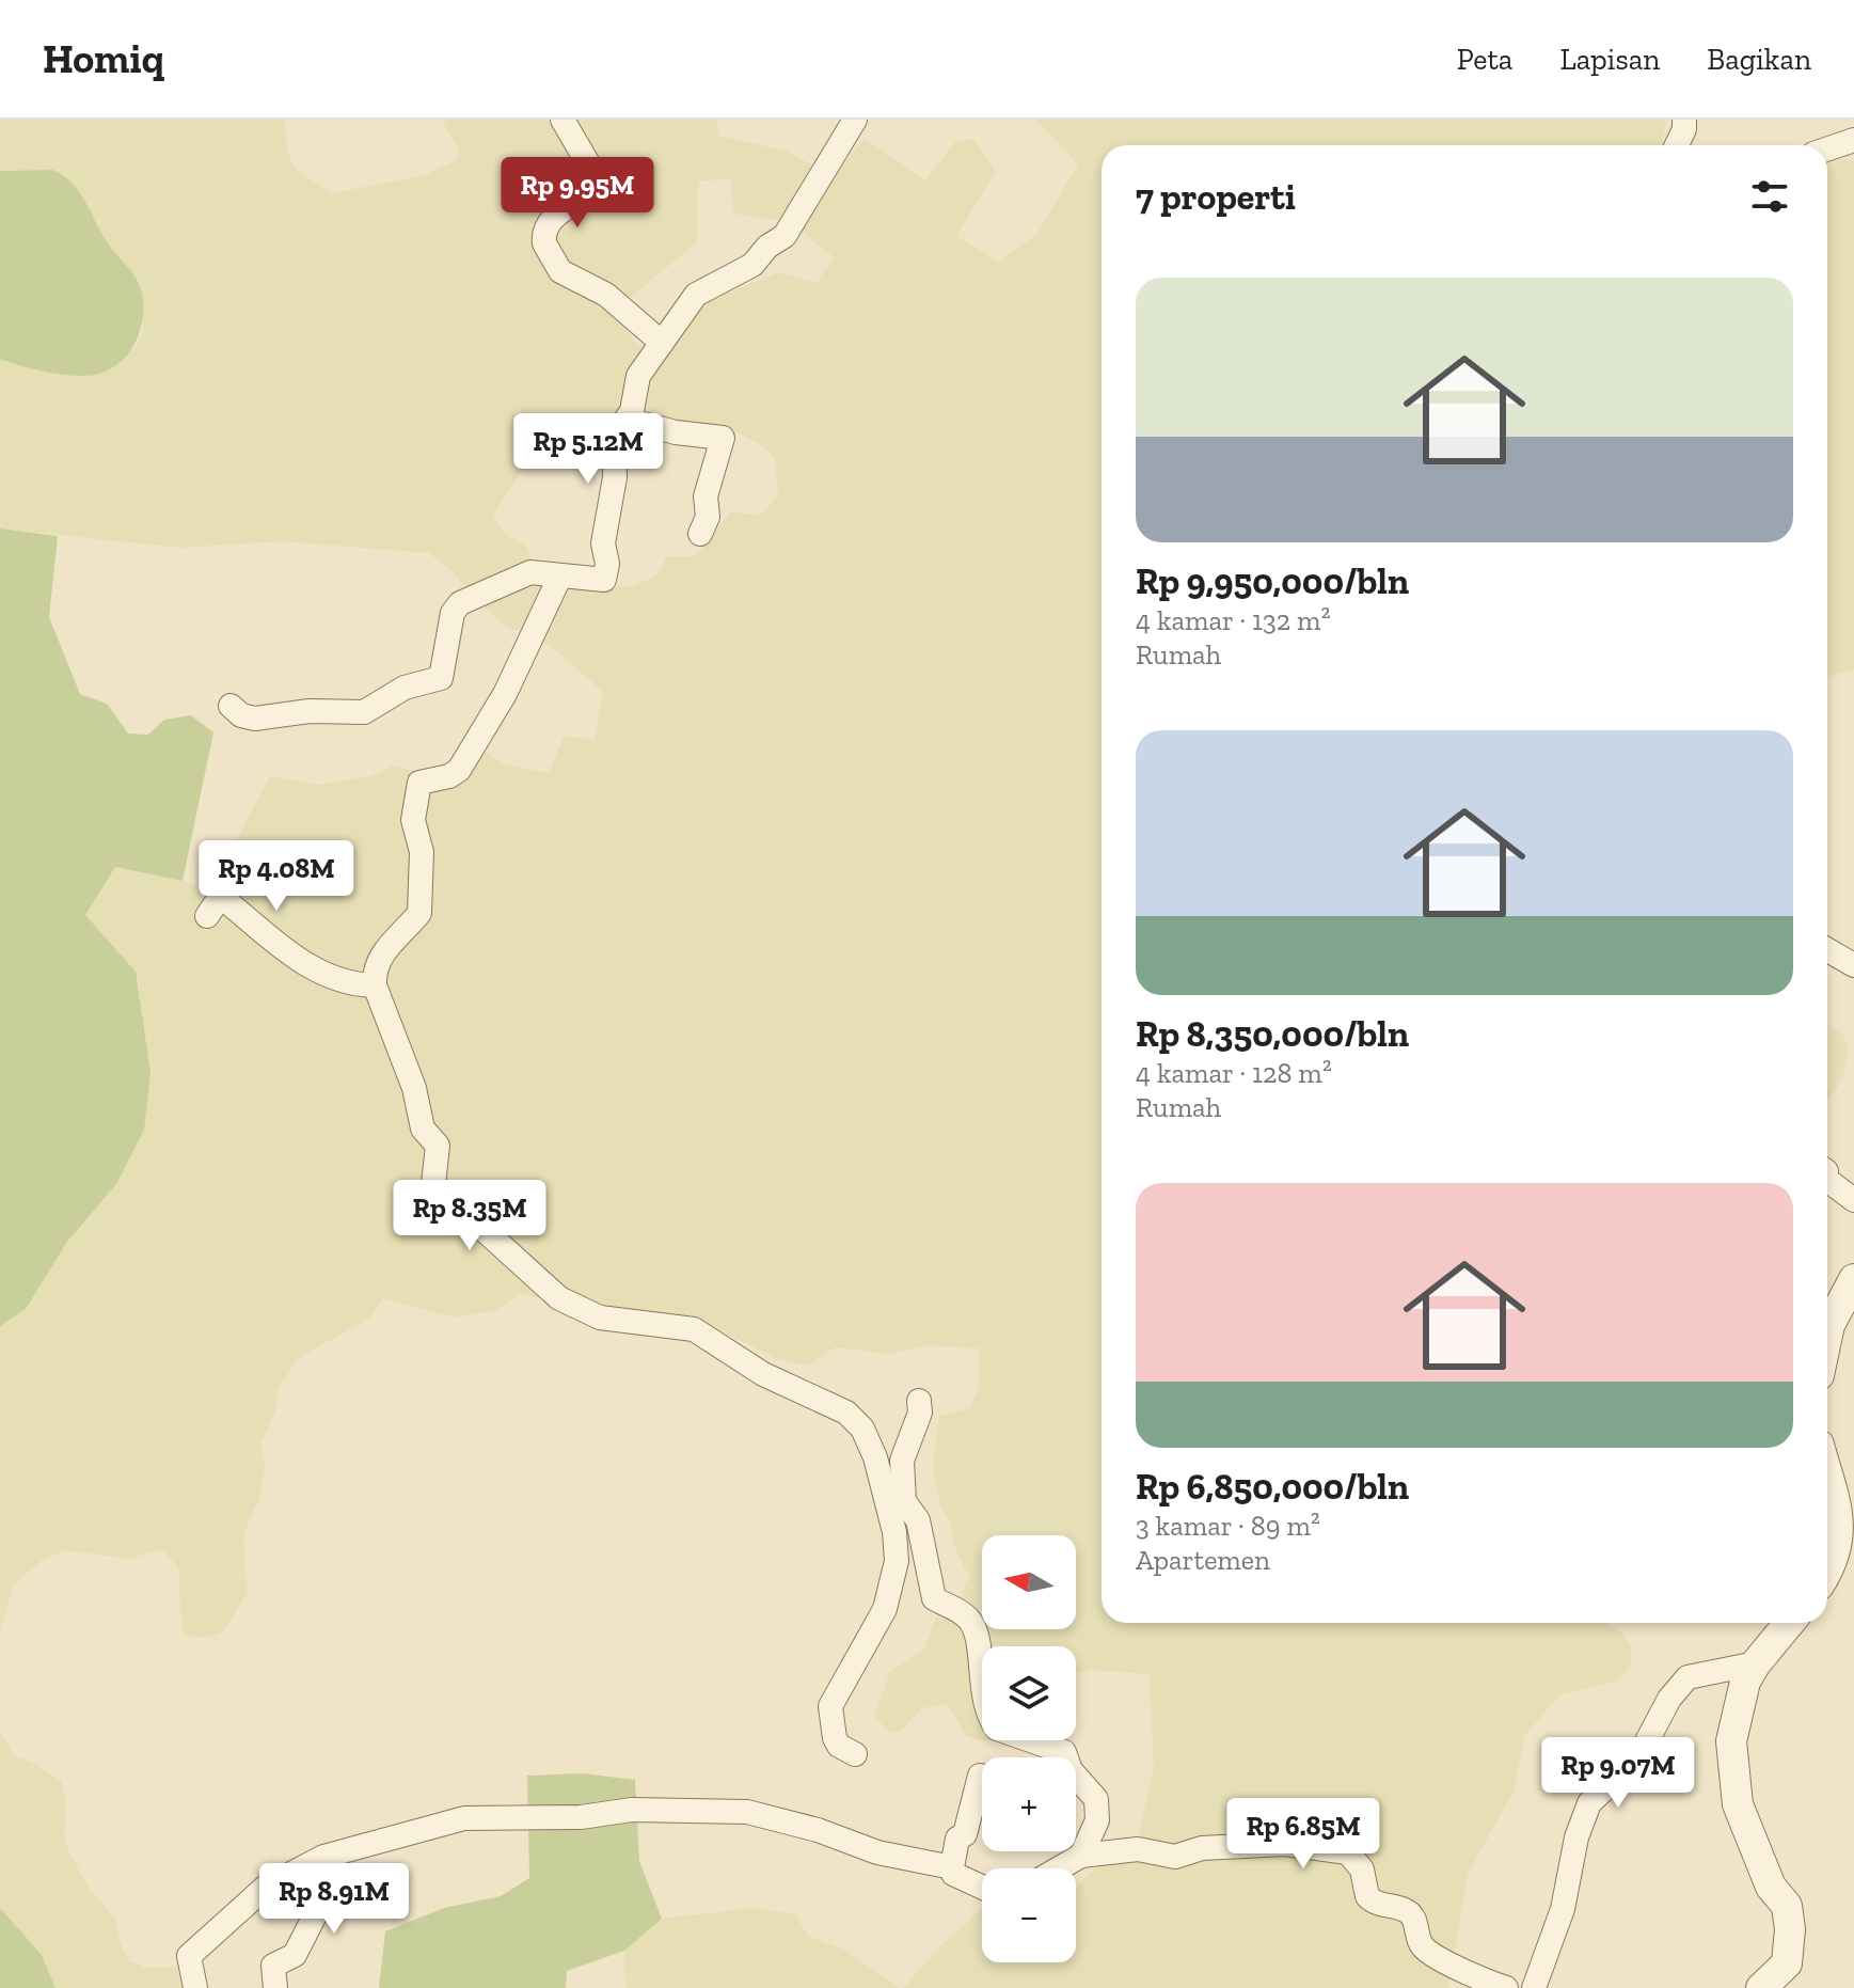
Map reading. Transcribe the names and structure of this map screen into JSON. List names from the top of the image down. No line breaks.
{"north":"left","page":{"header":"Homiq","nav":["Peta","Lapisan","Bagikan"],"heading":"7 properti","price":["Rp 9.95M","Rp 5.12M","Rp 4.08M","Rp 8.35M","Rp 9.07M","Rp 6.85M","Rp 8.91M"],"list":[{"name":"Rp 9,950,000/bln","note":"4 kamar · 132 m² · Rumah"},{"name":"Rp 8,350,000/bln","note":"4 kamar · 128 m² · Rumah"},{"name":"Rp 6,850,000/bln","note":"3 kamar · 89 m² · Apartemen"}],"map_buttons":["+","−"]}}
